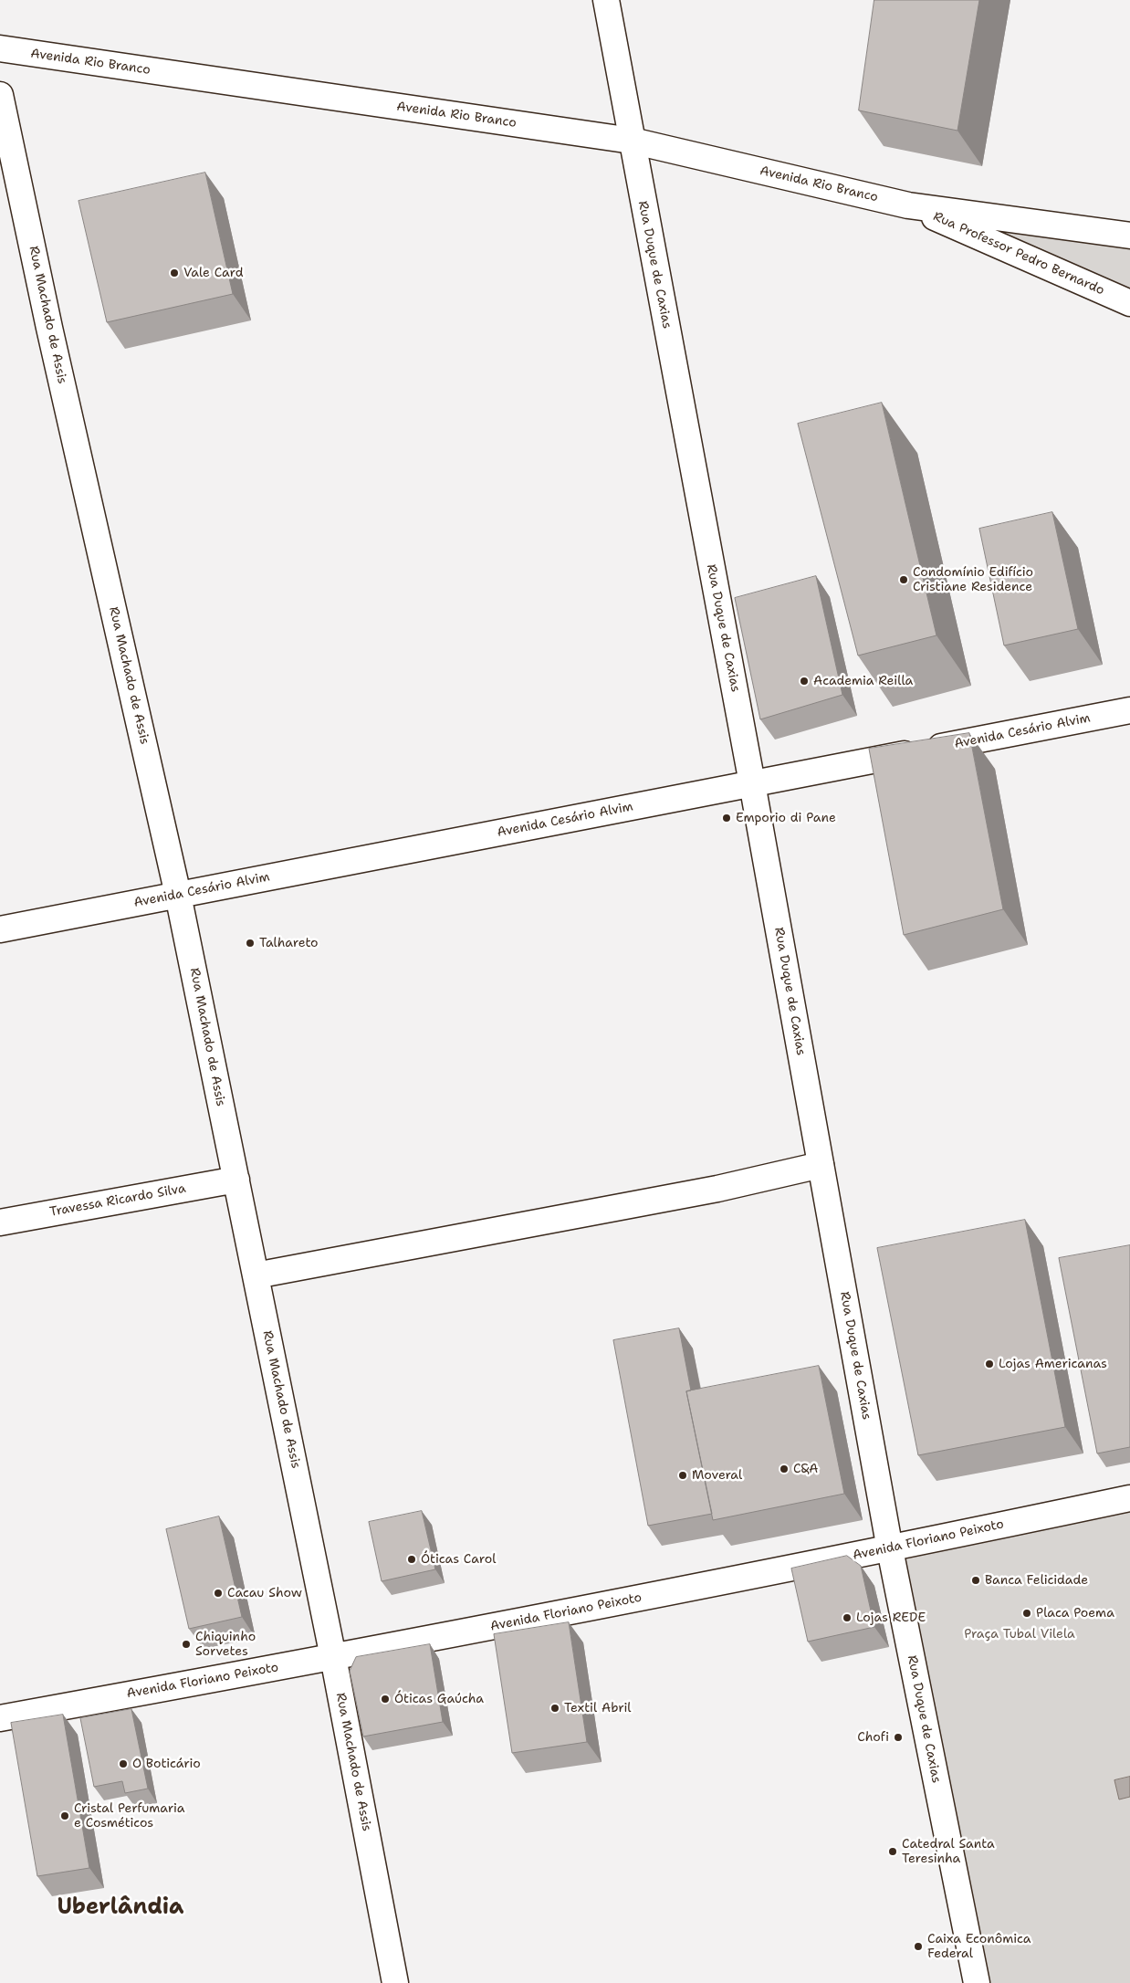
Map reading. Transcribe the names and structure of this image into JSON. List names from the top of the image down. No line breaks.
{"streets":{"street":["Avenida Rio Branco","Rua Professor Pedro Bernardo","Rua Duque de Caxias","Rua Machado de Assis","Avenida Cesário Alvim","Travessa Ricardo Silva","Avenida Floriano Peixoto"]},"crossings":[["Avenida Rio Branco","Rua Professor Pedro Bernardo"],["Avenida Rio Branco","Rua Duque de Caxias"],["Rua Duque de Caxias","Avenida Cesário Alvim"],["Rua Duque de Caxias","Avenida Floriano Peixoto"],["Rua Machado de Assis","Avenida Cesário Alvim"],["Rua Machado de Assis","Travessa Ricardo Silva"],["Rua Machado de Assis","Avenida Floriano Peixoto"]],"districts":["Uberlândia"],"parks":["Praça Tubal Vilela"],"places":["Vale Card","Condomínio Edifício Cristiane Residence","Academia Reilla","Emporio di Pane","Talhareto","Lojas Americanas","C&A","Moveral","Óticas Carol","Banca Felicidade","Cacau Show","Placa Poema","Lojas REDE","Chiquinho Sorvetes","Óticas Gaúcha","Textil Abril","Chofi","O Boticário","Cristal Perfumaria e Cosméticos","Catedral Santa Teresinha","Caixa Econômica Federal"]}
